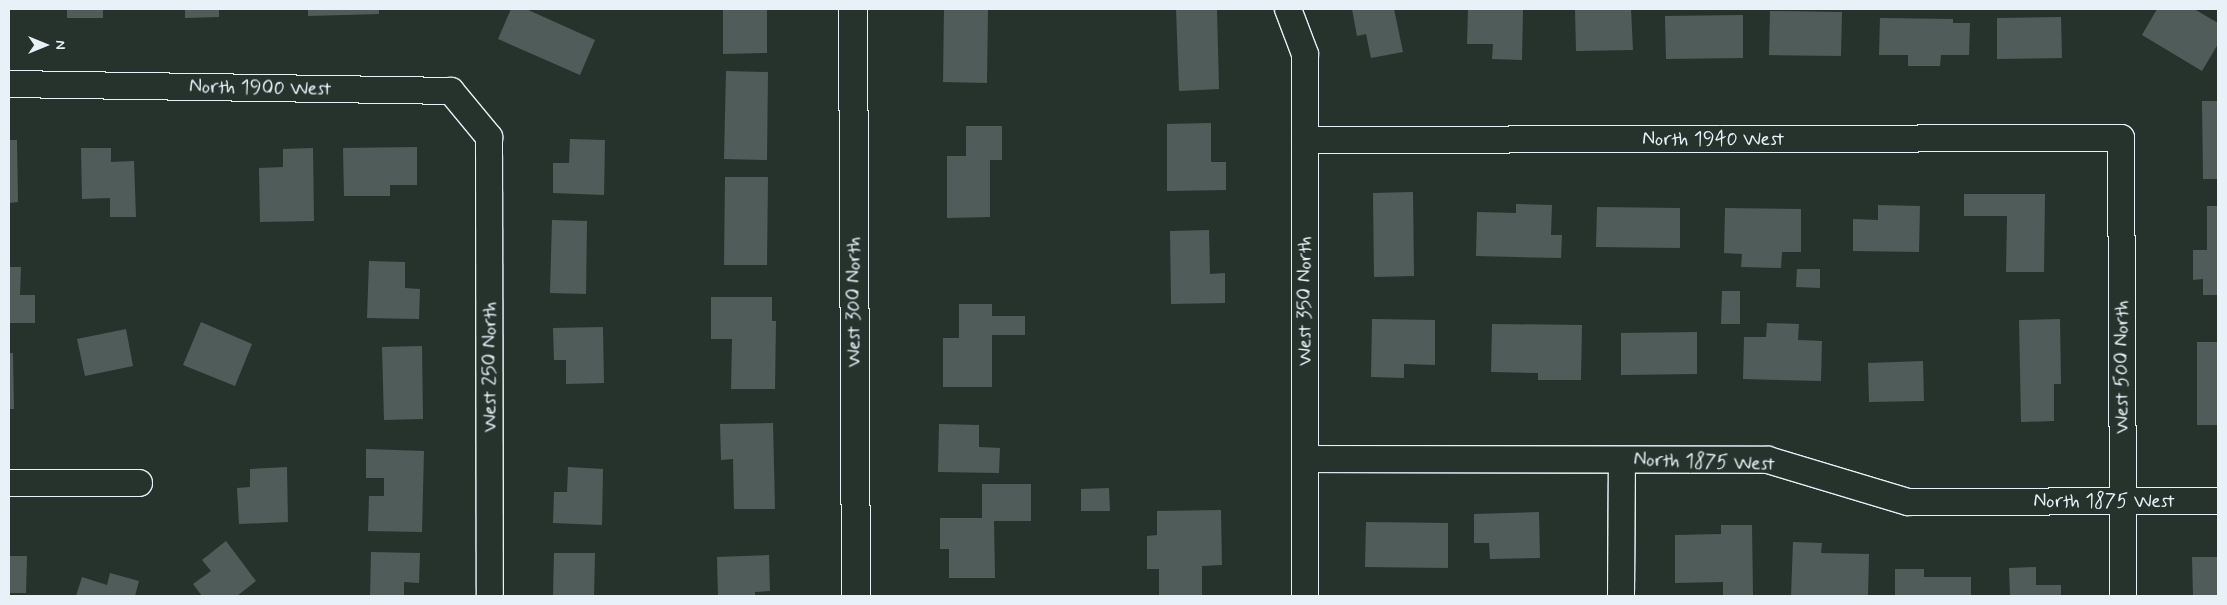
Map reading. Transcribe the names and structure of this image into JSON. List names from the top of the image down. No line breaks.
{"streets":{"main road":["West 300 North"],"street":["North 1900 West","North 1940 West","West 350 North","West 250 North","West 500 North","North 1875 West"]},"crossings":[["North 1900 West","West 250 North"],["North 1940 West","West 350 North"],["North 1940 West","West 500 North"],["West 350 North","North 1875 West"],["West 500 North","North 1875 West"]],"north":"right"}
